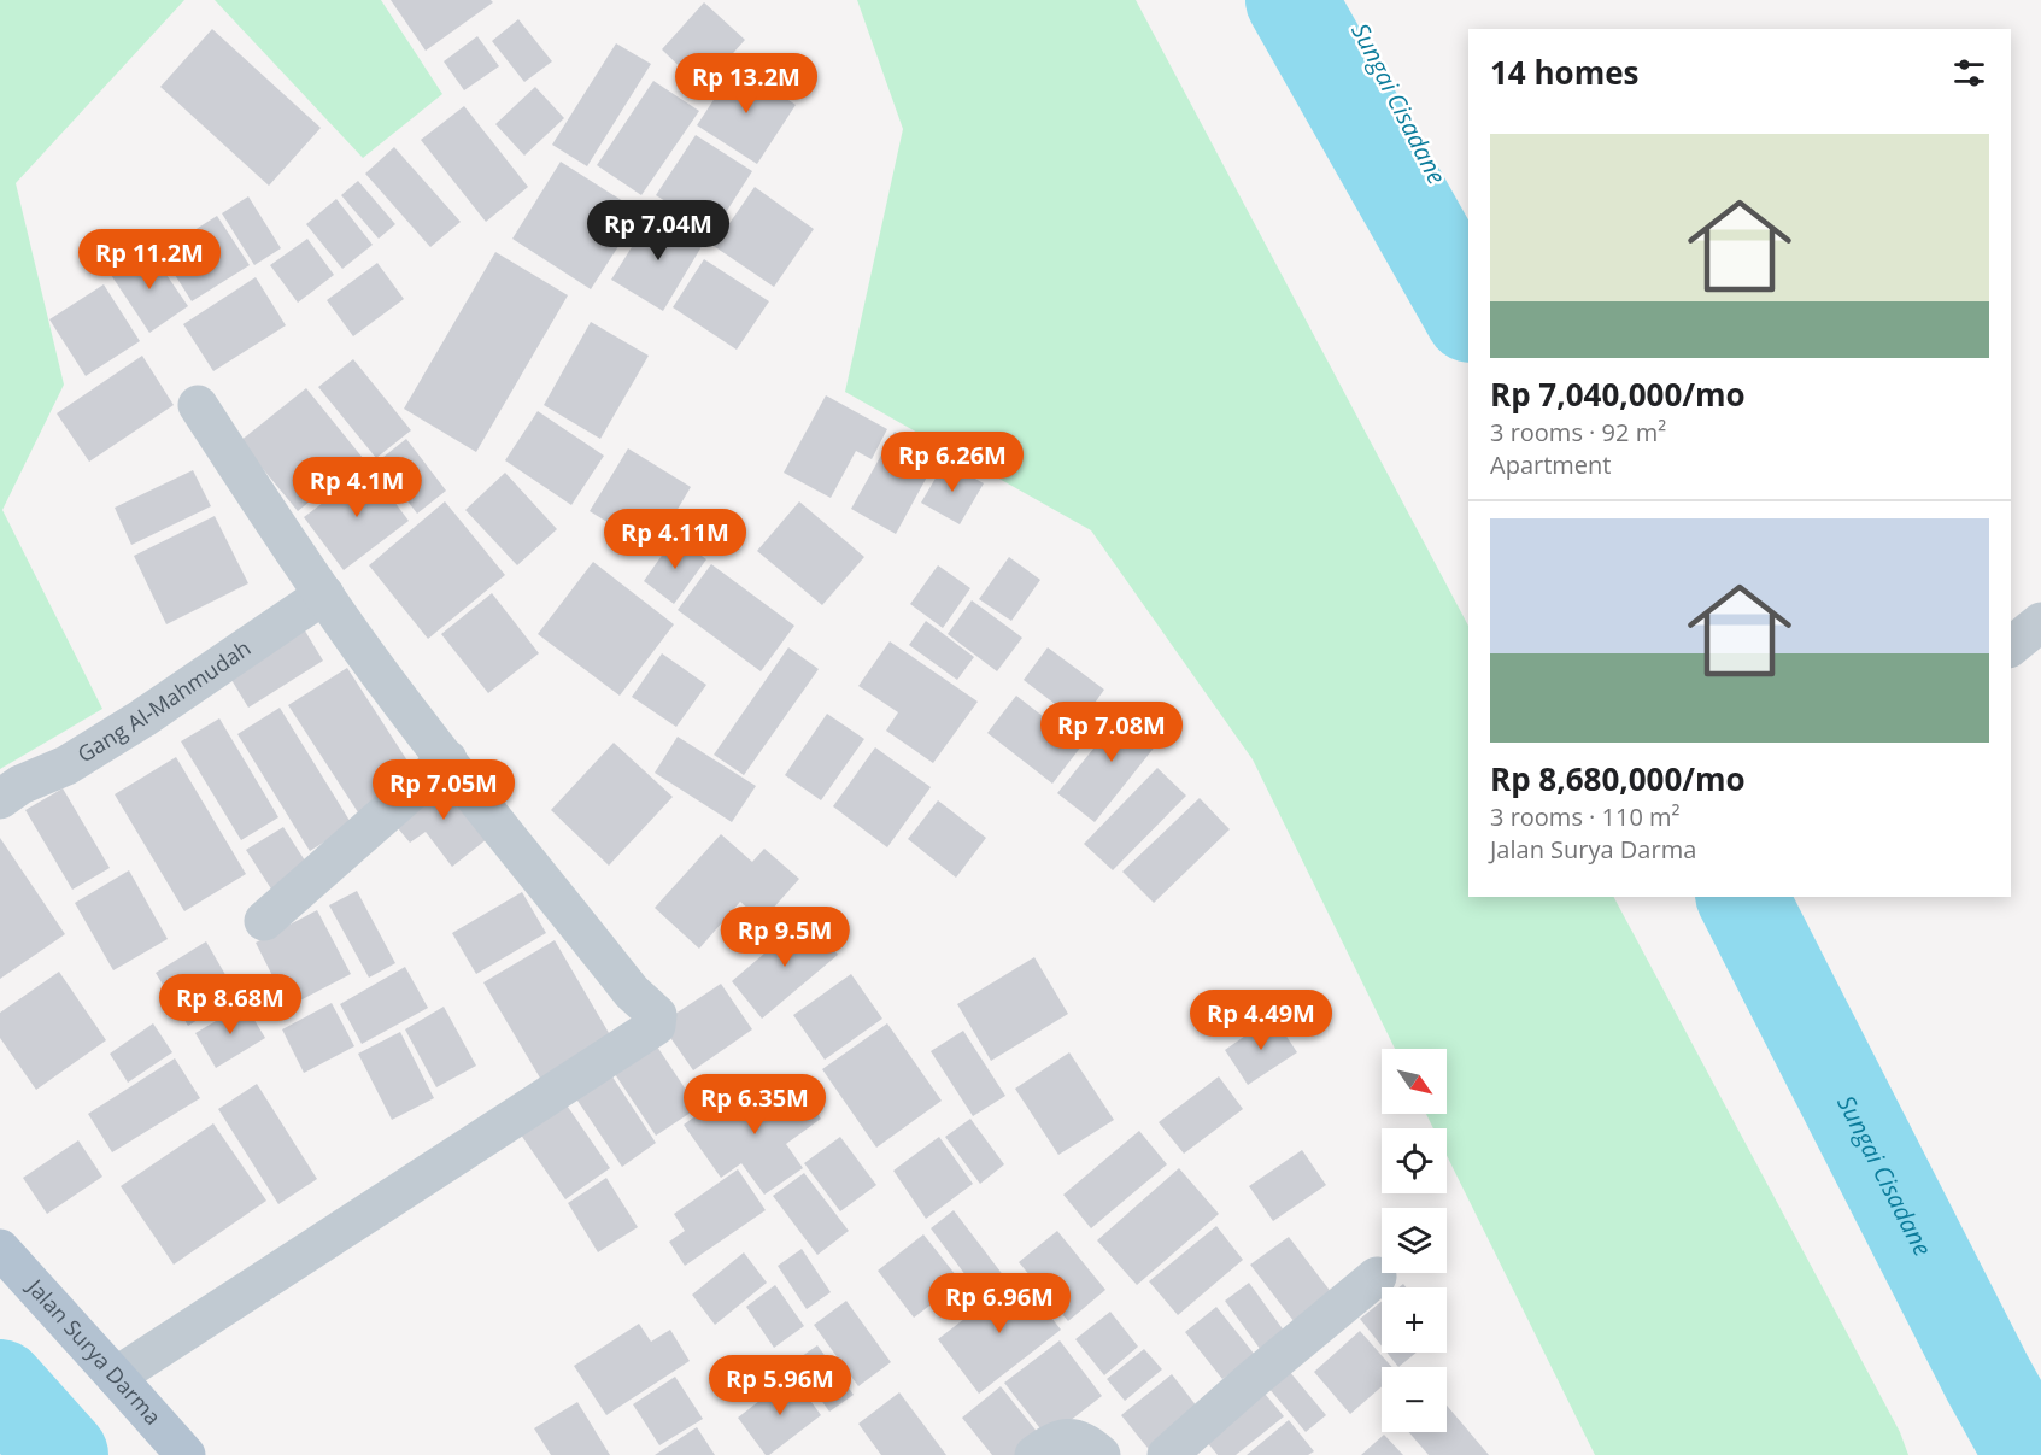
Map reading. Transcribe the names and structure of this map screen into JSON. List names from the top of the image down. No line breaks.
{"streets":{"main road":["Jalan Surya Darma"],"street":["Gang Al-Mahmudah"]},"water":["Sungai Cisadane"],"north":"bottom right","page":{"heading":"14 homes","price":["Rp 13.2M","Rp 7.04M","Rp 11.2M","Rp 6.26M","Rp 4.1M","Rp 4.11M","Rp 7.08M","Rp 7.05M","Rp 9.5M","Rp 8.68M","Rp 4.49M","Rp 6.35M","Rp 6.96M","Rp 5.96M"],"list":[{"name":"Rp 7,040,000/mo","note":"3 rooms · 92 m² · Apartment"},{"name":"Rp 8,680,000/mo","note":"3 rooms · 110 m² · Jalan Surya Darma"}],"map_buttons":["+","−"]}}
